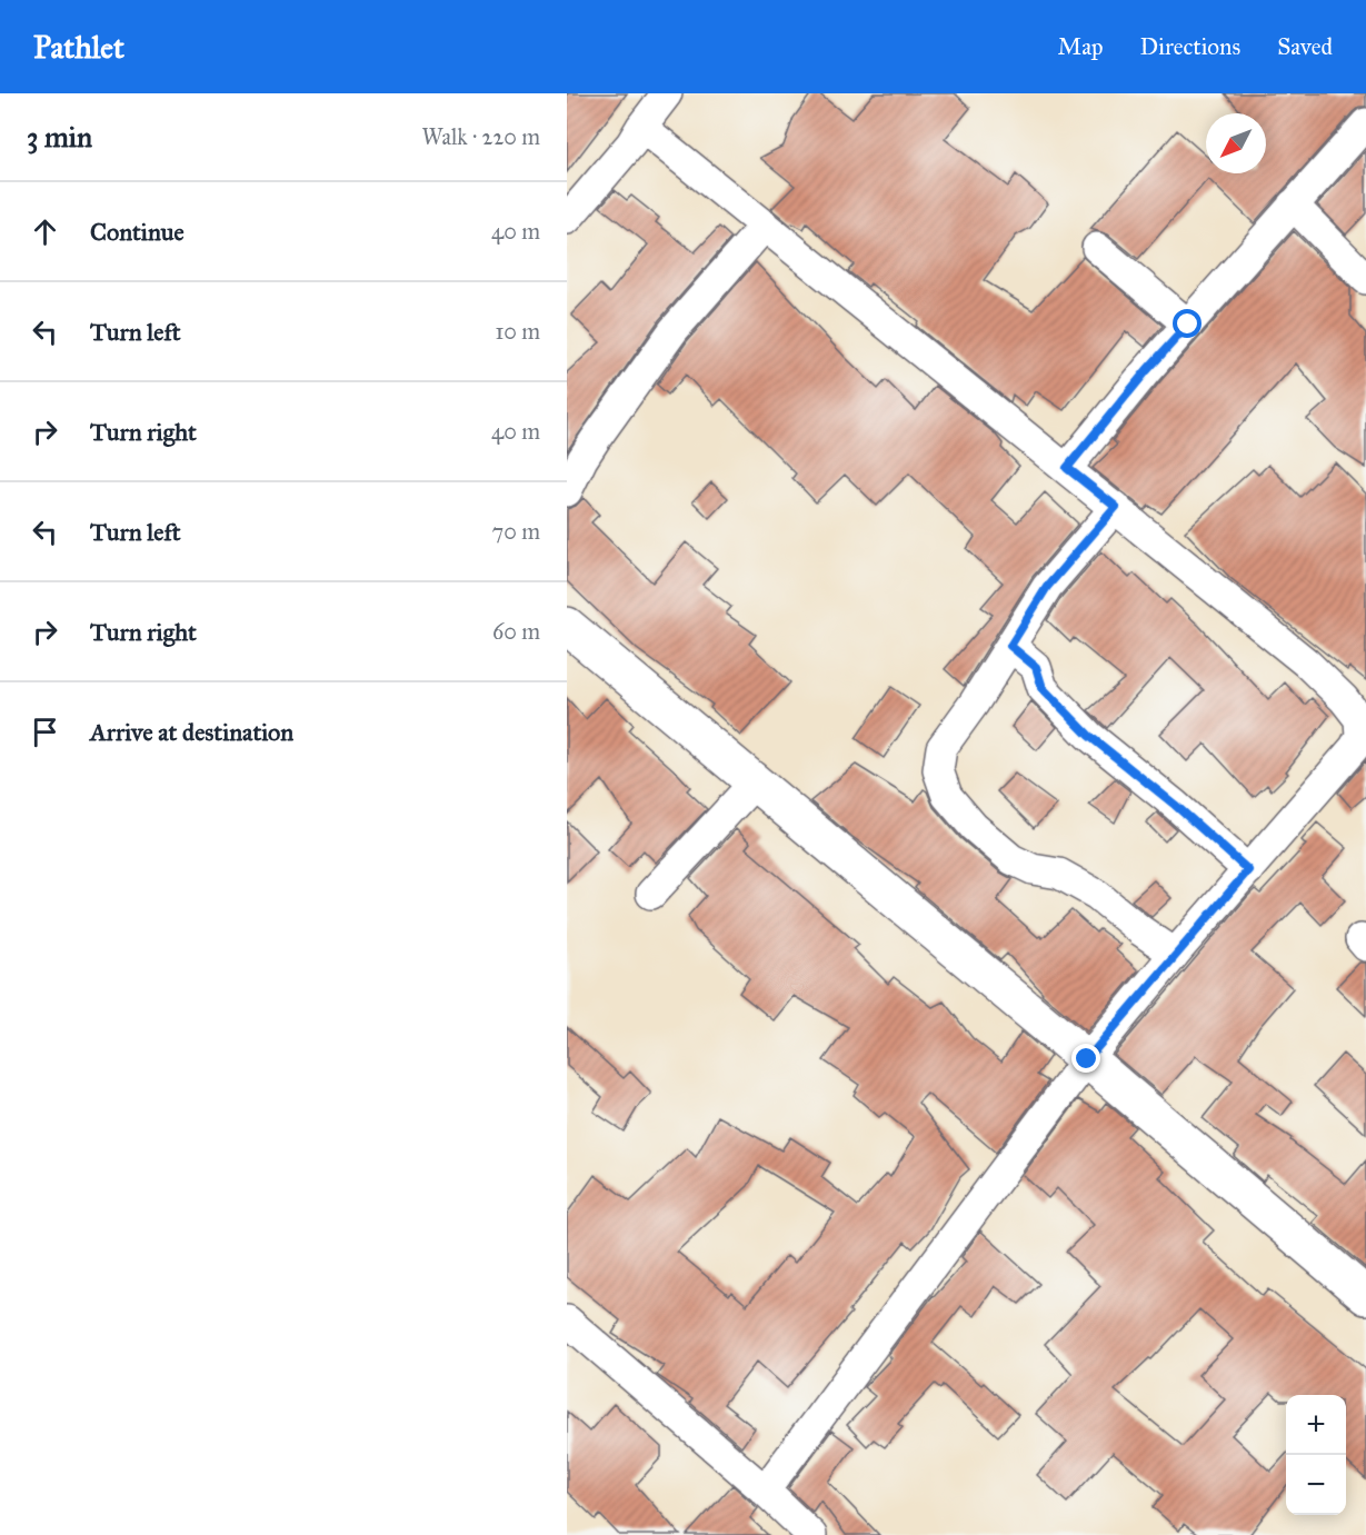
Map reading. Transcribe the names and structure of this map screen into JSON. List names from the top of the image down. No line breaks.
{"north":"bottom left","page":{"header":"Pathlet","nav":["Map","Directions","Saved"],"heading":["3 min","Walk · 220 m"],"list":[["Continue","40 m"],["Turn left","10 m"],["Turn right","40 m"],["Turn left","70 m"],["Turn right","60 m"],"Arrive at destination"],"map_buttons":["+","−"]}}
